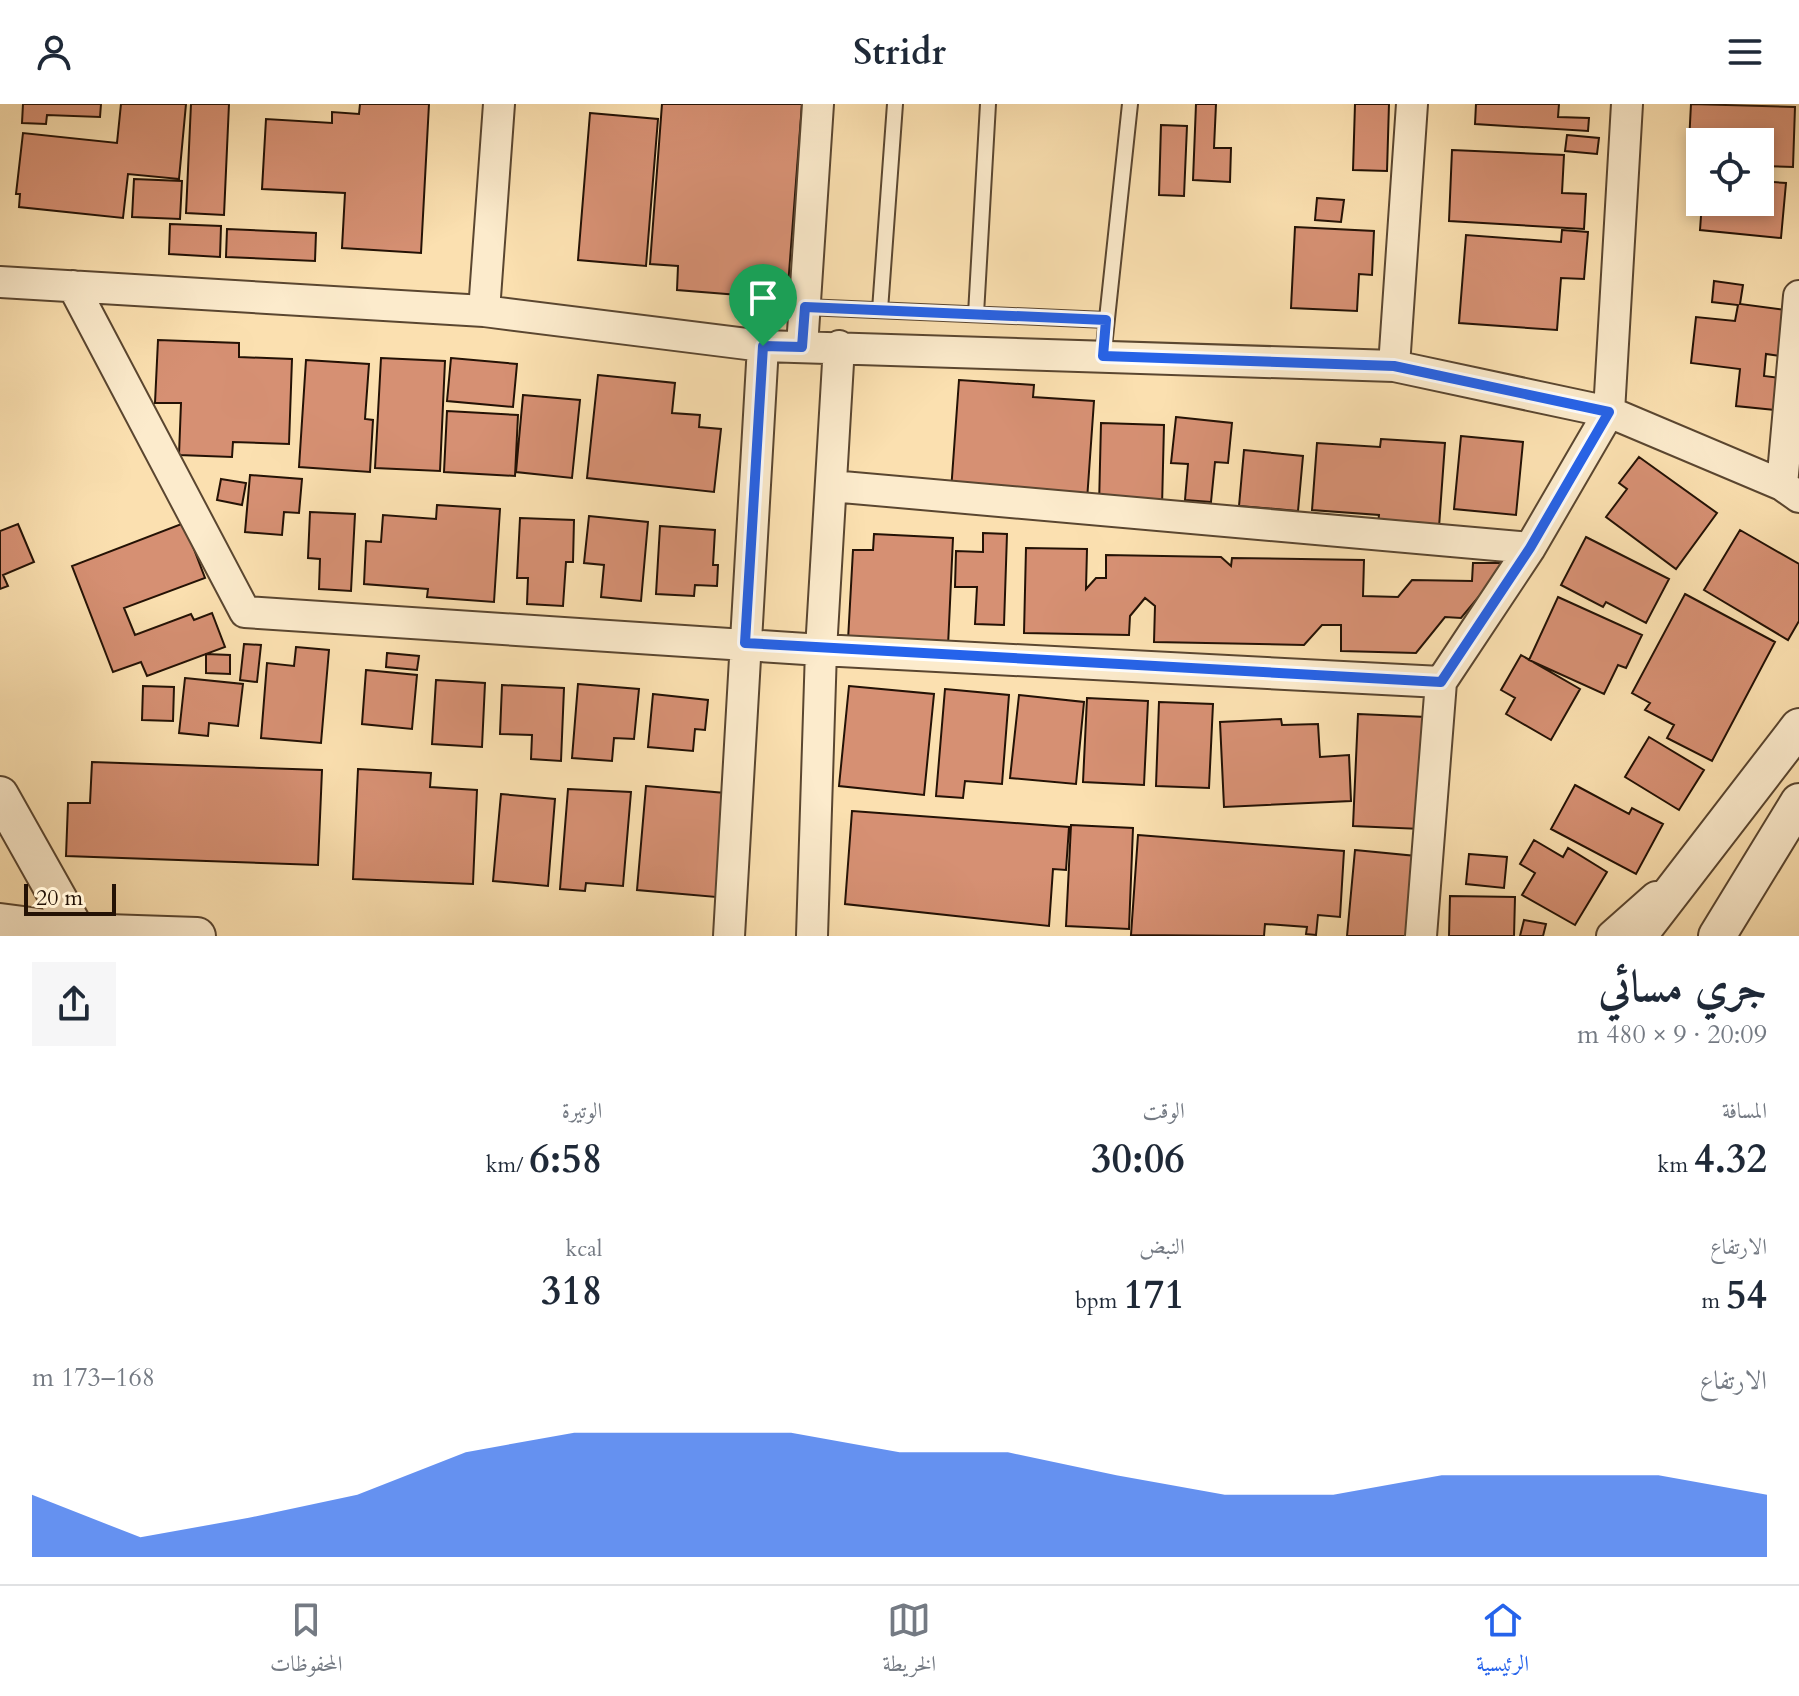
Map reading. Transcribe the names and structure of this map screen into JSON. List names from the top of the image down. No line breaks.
{"scale_bar":"20 m","page":{"header":"Stridr","scale":"20 m","heading":["جري مسائي","20:09 · 9 × 480 m"],"stats":[["المسافة","4.32 km"],["الوقت","30:06"],["الوتيرة","6:58 /km"],["الارتفاع","54 m"],["النبض","171 bpm"],["kcal","318"]],"chart":["الارتفاع","168–173 m"],"tabs":["الرئيسية","الخريطة","المحفوظات"]}}
